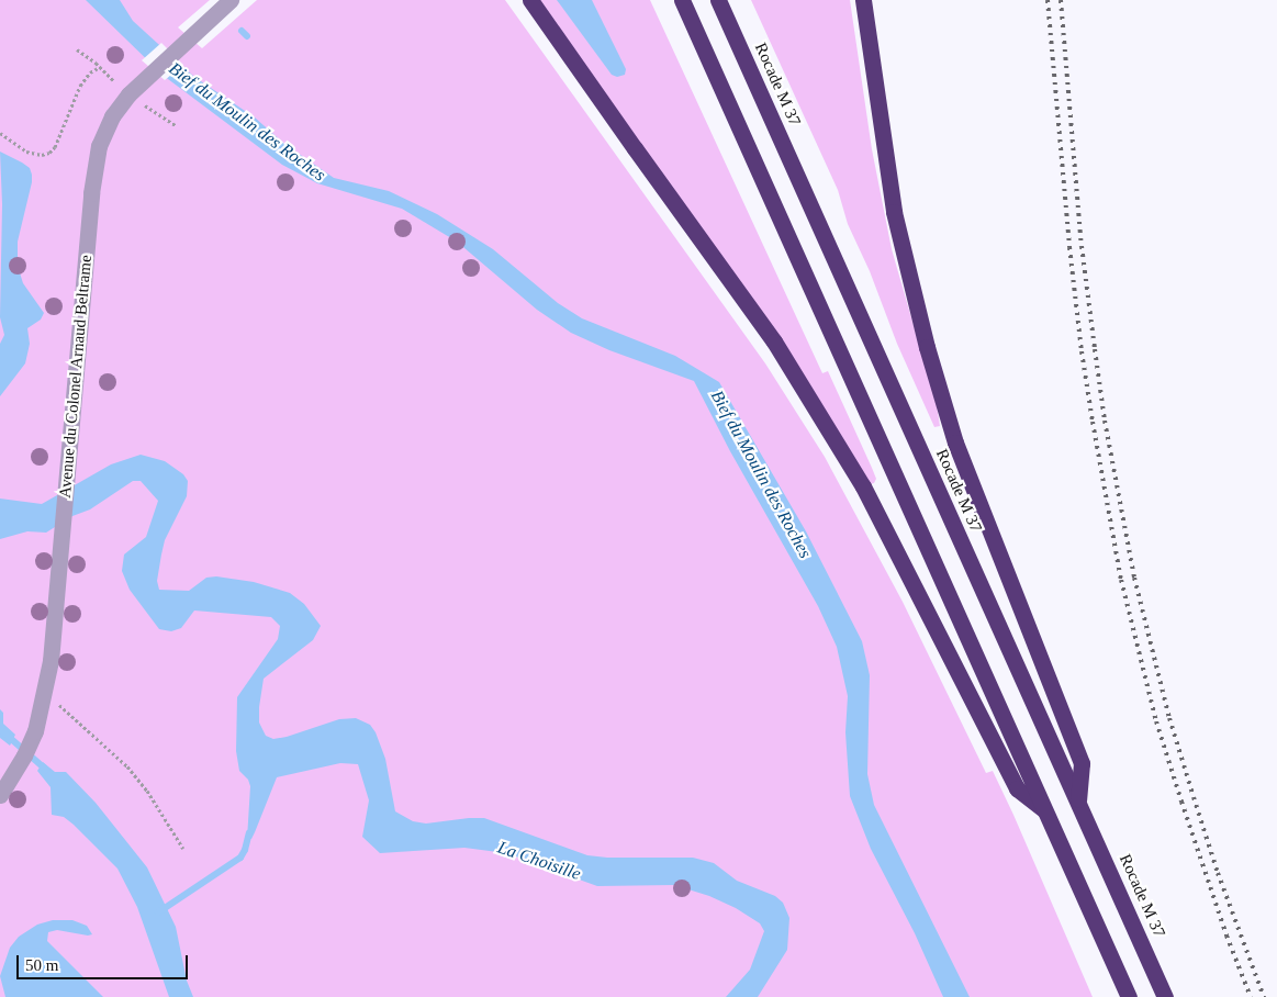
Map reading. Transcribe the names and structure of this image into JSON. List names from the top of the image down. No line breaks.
{"streets":{"highway":["Rocade M 37"],"street":["Avenue du Colonel Arnaud Beltrame"]},"water":["Bief du Moulin des Roches","La Choisille"],"scale_bar":"50 m"}
